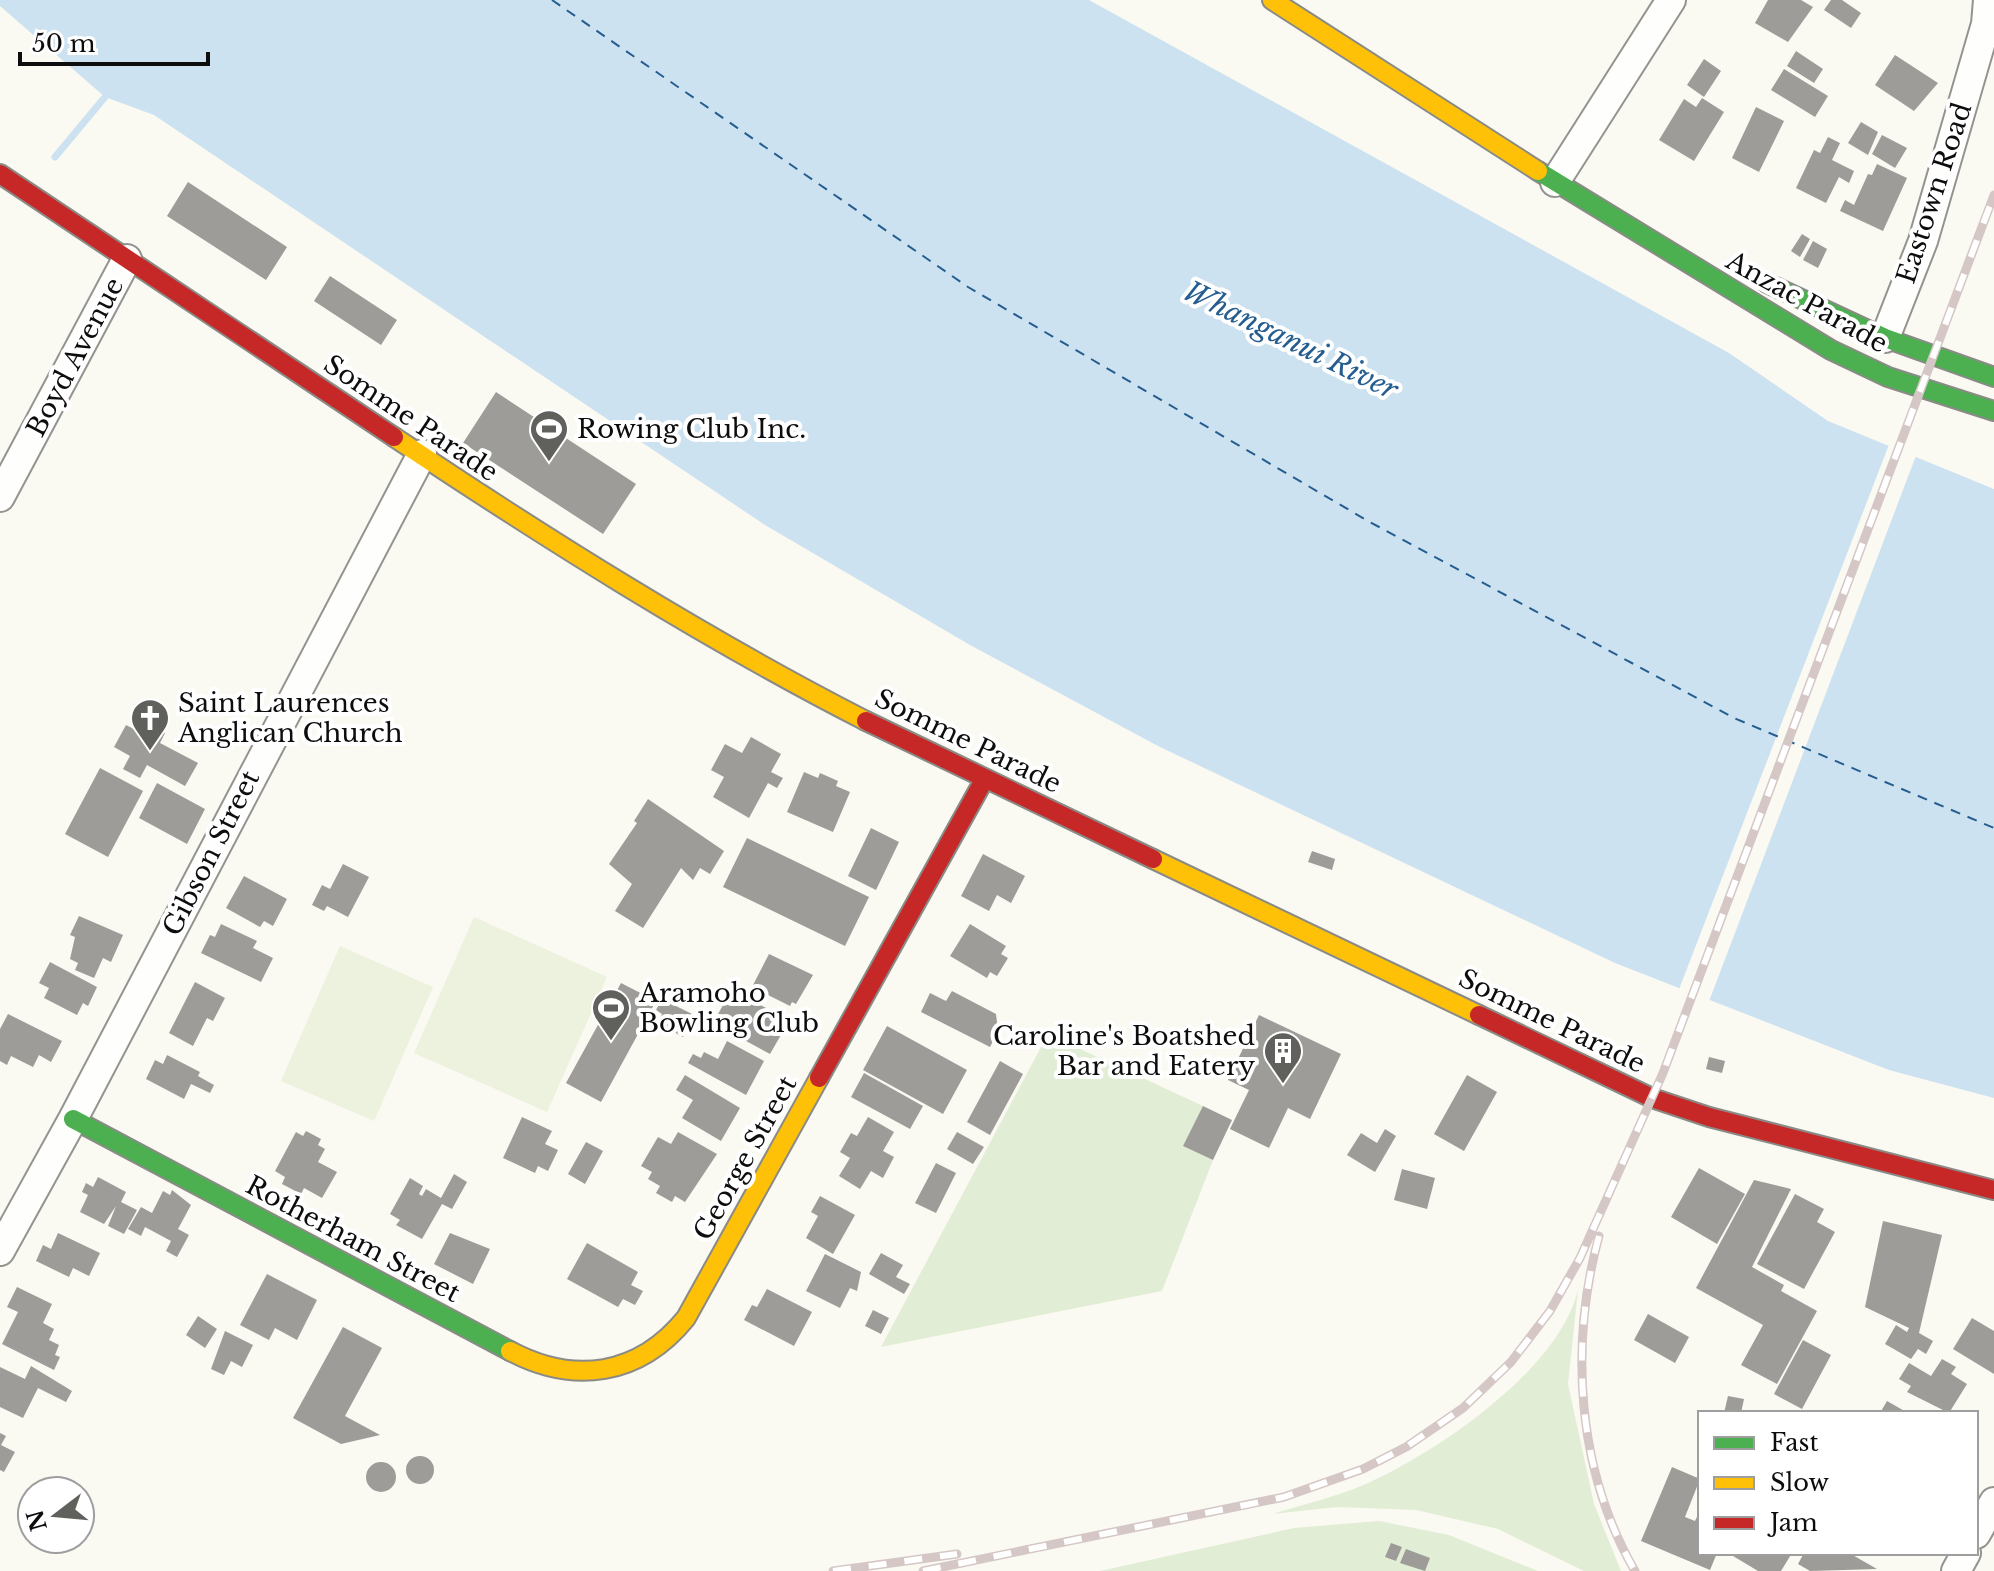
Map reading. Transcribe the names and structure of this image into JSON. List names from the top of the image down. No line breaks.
{"streets":{"main road":["Anzac Parade","Somme Parade","George Street","Rotherham Street"],"street":["Eastown Road","Boyd Avenue","Gibson Street"]},"crossings":[["Eastown Road","Anzac Parade"],["Boyd Avenue","Somme Parade"],["Somme Parade","Gibson Street"],["Somme Parade","George Street"],["Gibson Street","Rotherham Street"],["George Street","Rotherham Street"]],"water":["Whanganui River"],"places":{"sports":["Rowing Club Inc.","Aramoho Bowling Club"],"church":["Saint Laurences Anglican Church"],"building":["Caroline's Boatshed Bar and Eatery"]},"legend":["Fast","Slow","Jam"],"scale_bar":"50 m","north":"left"}
